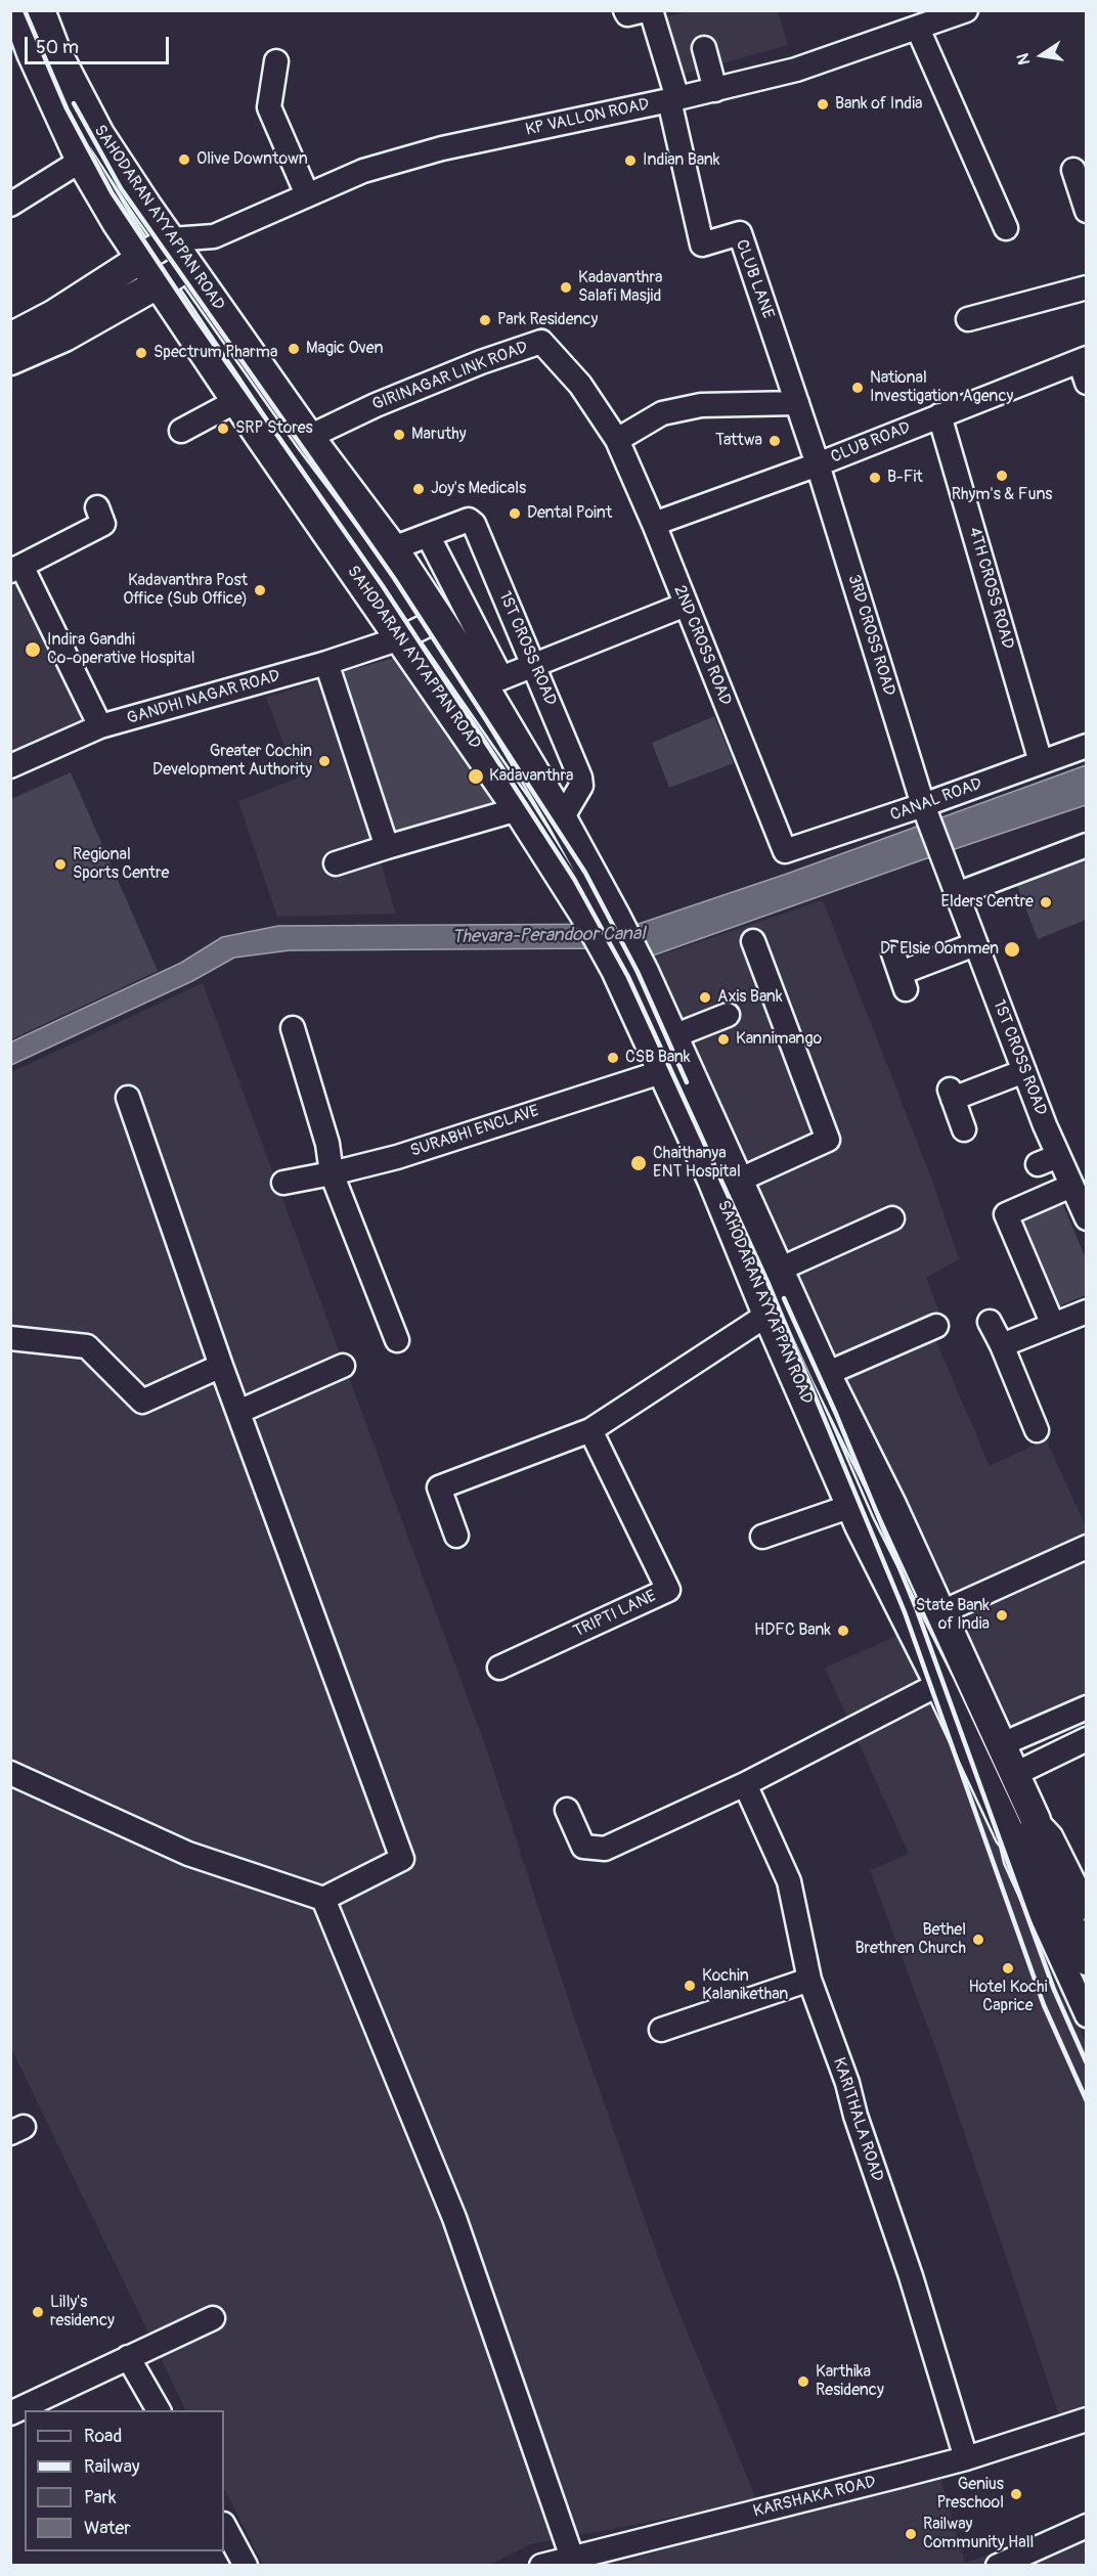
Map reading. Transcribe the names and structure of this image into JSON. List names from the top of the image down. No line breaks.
{"streets":{"main road":["SAHODARAN AYYAPPAN ROAD"],"street":["KP VALLON ROAD","CLUB LANE","GIRINAGAR LINK ROAD","CLUB ROAD","4TH CROSS ROAD","3RD CROSS ROAD","2ND CROSS ROAD","1ST CROSS ROAD","GANDHI NAGAR ROAD","CANAL ROAD","SURABHI ENCLAVE","TRIPTI LANE","KARITHALA ROAD","KARSHAKA ROAD"]},"crossings":[["KP VALLON ROAD","SAHODARAN AYYAPPAN ROAD"],["KP VALLON ROAD","CLUB LANE"],["SAHODARAN AYYAPPAN ROAD","GIRINAGAR LINK ROAD"],["SAHODARAN AYYAPPAN ROAD","1ST CROSS ROAD"],["SAHODARAN AYYAPPAN ROAD","GANDHI NAGAR ROAD"],["SAHODARAN AYYAPPAN ROAD","SURABHI ENCLAVE"],["CLUB LANE","CLUB ROAD"],["CLUB LANE","3RD CROSS ROAD"],["GIRINAGAR LINK ROAD","2ND CROSS ROAD"],["CLUB ROAD","4TH CROSS ROAD"],["CLUB ROAD","3RD CROSS ROAD"],["CLUB ROAD","2ND CROSS ROAD"],["4TH CROSS ROAD","CANAL ROAD"],["3RD CROSS ROAD","1ST CROSS ROAD"],["3RD CROSS ROAD","CANAL ROAD"],["2ND CROSS ROAD","CANAL ROAD"],["KARITHALA ROAD","KARSHAKA ROAD"]],"water":["Thevara-Perandoor Canal"],"places":["Bank of India","Olive Downtown","Indian Bank","Kadavanthra Salafi Masjid","Park Residency","Magic Oven","Spectrum Pharma","National Investigation Agency","SRP Stores","Maruthy","Tattwa","Rhym's & Funs","B-Fit","Joy's Medicals","Dental Point","Kadavanthra Post Office (Sub Office)","Indira Gandhi Co-operative Hospital","Greater Cochin Development Authority","Kadavanthra","Regional Sports Centre","Elders Centre","Dr Elsie Oommen","Axis Bank","Kannimango","CSB Bank","Chaithanya ENT Hospital","State Bank of India","HDFC Bank","Bethel Brethren Church","Hotel Kochi Caprice","Kochin Kalanikethan","Lilly's residency","Karthika Residency","Genius Preschool","Railway Community Hall"],"legend":["Road","Railway","Park","Water"],"scale_bar":"50 m","north":"left"}
